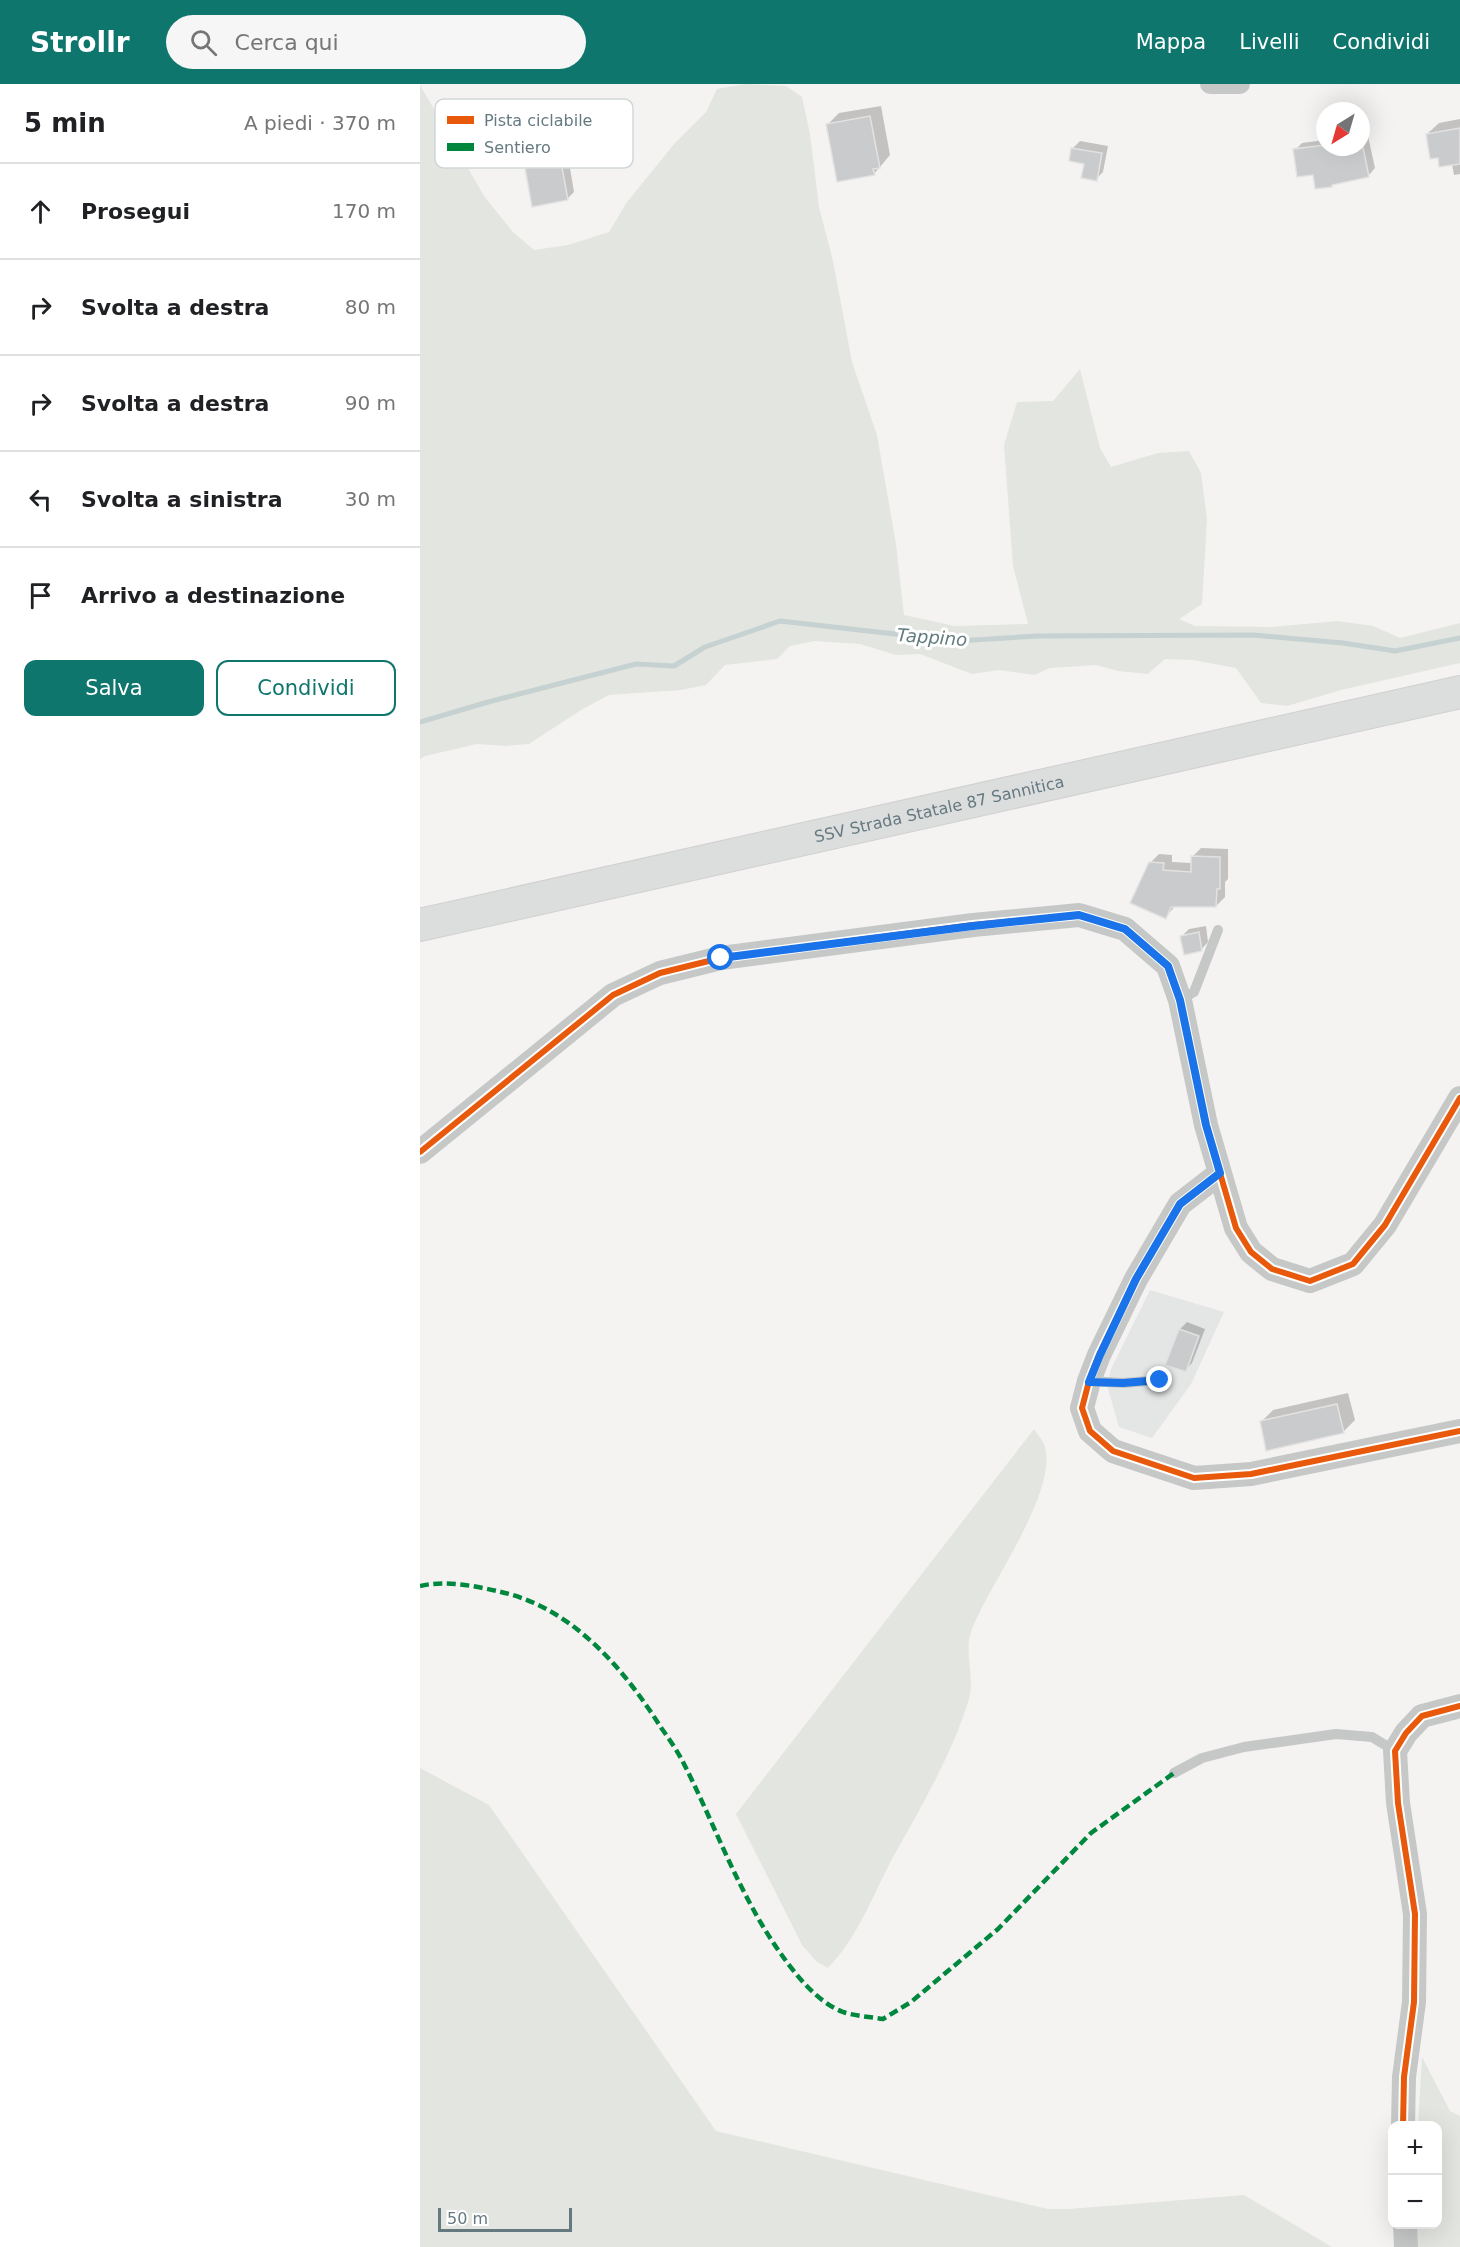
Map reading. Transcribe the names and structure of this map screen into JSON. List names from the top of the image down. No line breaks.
{"streets":{"main road":["SSV Strada Statale 87 Sannitica"]},"water":["Tappino"],"legend":["Pista ciclabile","Sentiero"],"scale_bar":"50 m","north":"bottom left","page":{"header":"Strollr","search":"Cerca qui","nav":["Mappa","Livelli","Condividi"],"heading":["5 min","A piedi · 370 m"],"list":[["Prosegui","170 m"],["Svolta a destra","80 m"],["Svolta a destra","90 m"],["Svolta a sinistra","30 m"],"Arrivo a destinazione"],"buttons":["Salva","Condividi"],"map_buttons":["+","−"],"scale":"50 m"}}
